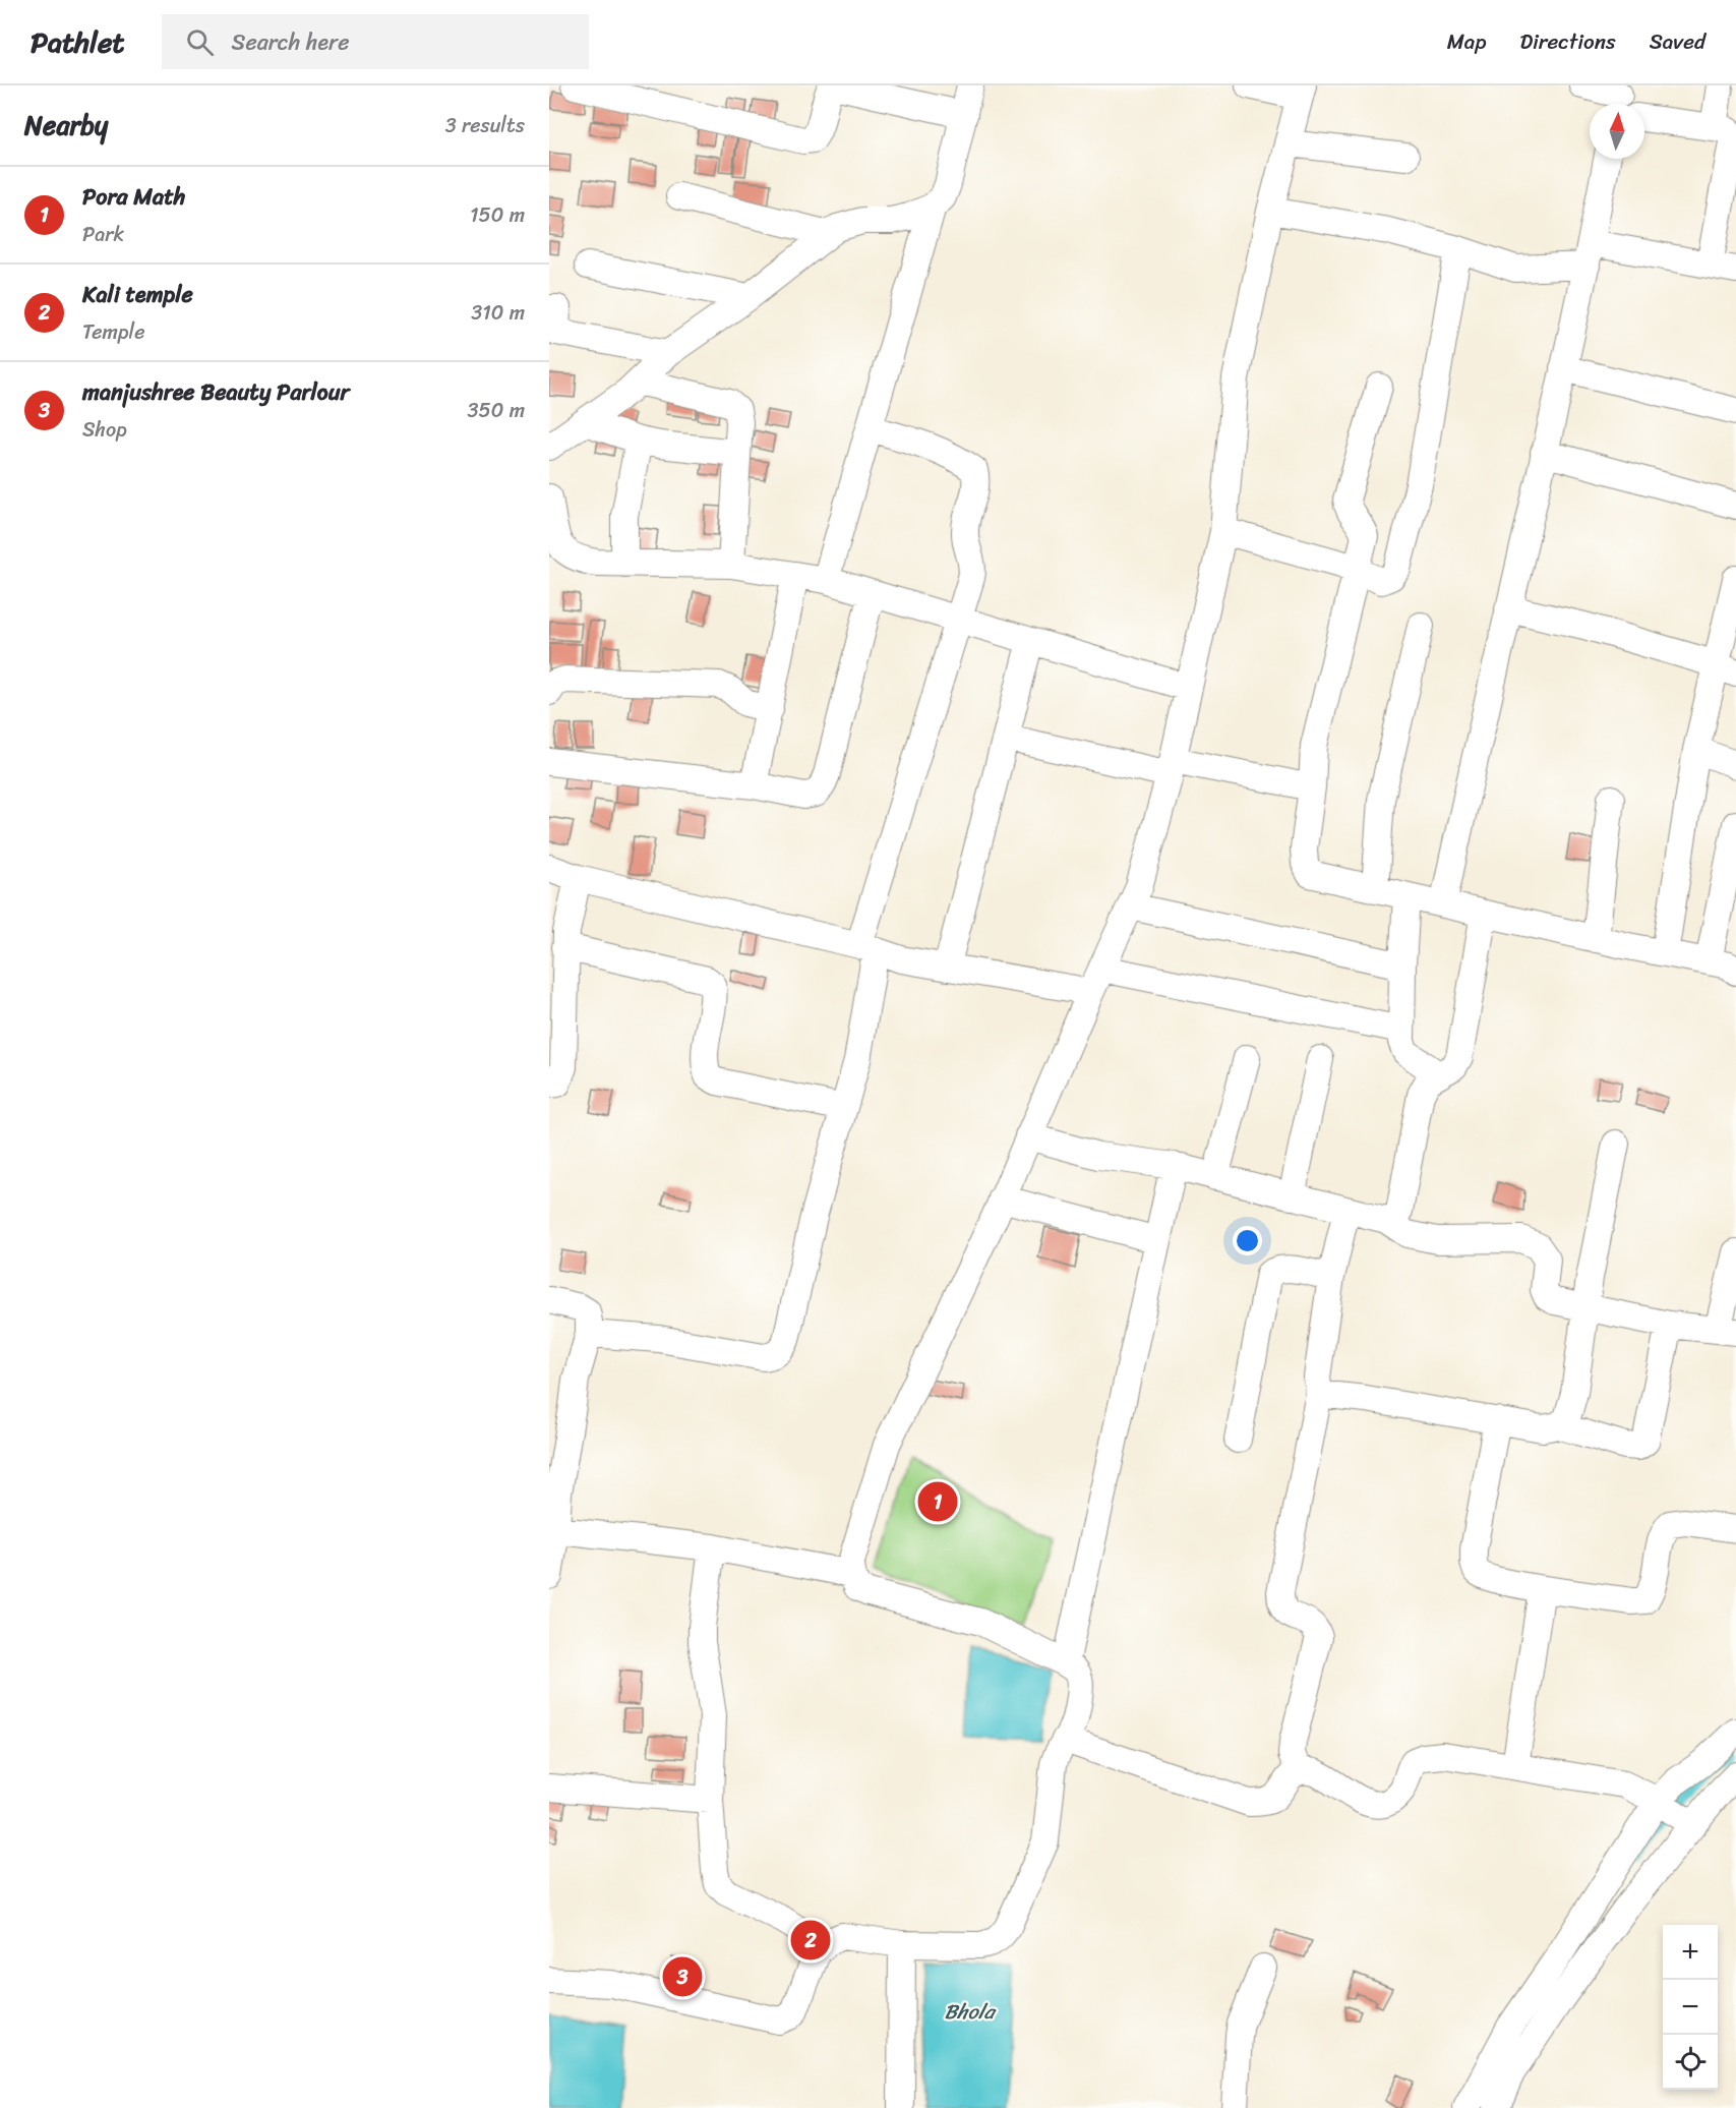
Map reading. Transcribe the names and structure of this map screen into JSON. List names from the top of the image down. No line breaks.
{"water":["Bhola"],"north":"top","page":{"header":"Pathlet","search":"Search here","nav":["Map","Directions","Saved"],"heading":["Nearby","3 results"],"list":[{"mark":"1","name":"Pora Math","note":"Park","value":"150 m"},{"mark":"2","name":"Kali temple","note":"Temple","value":"310 m"},{"mark":"3","name":"manjushree Beauty Parlour","note":"Shop","value":"350 m"}],"pins":["1","2","3"],"map_buttons":["+","−"]}}
